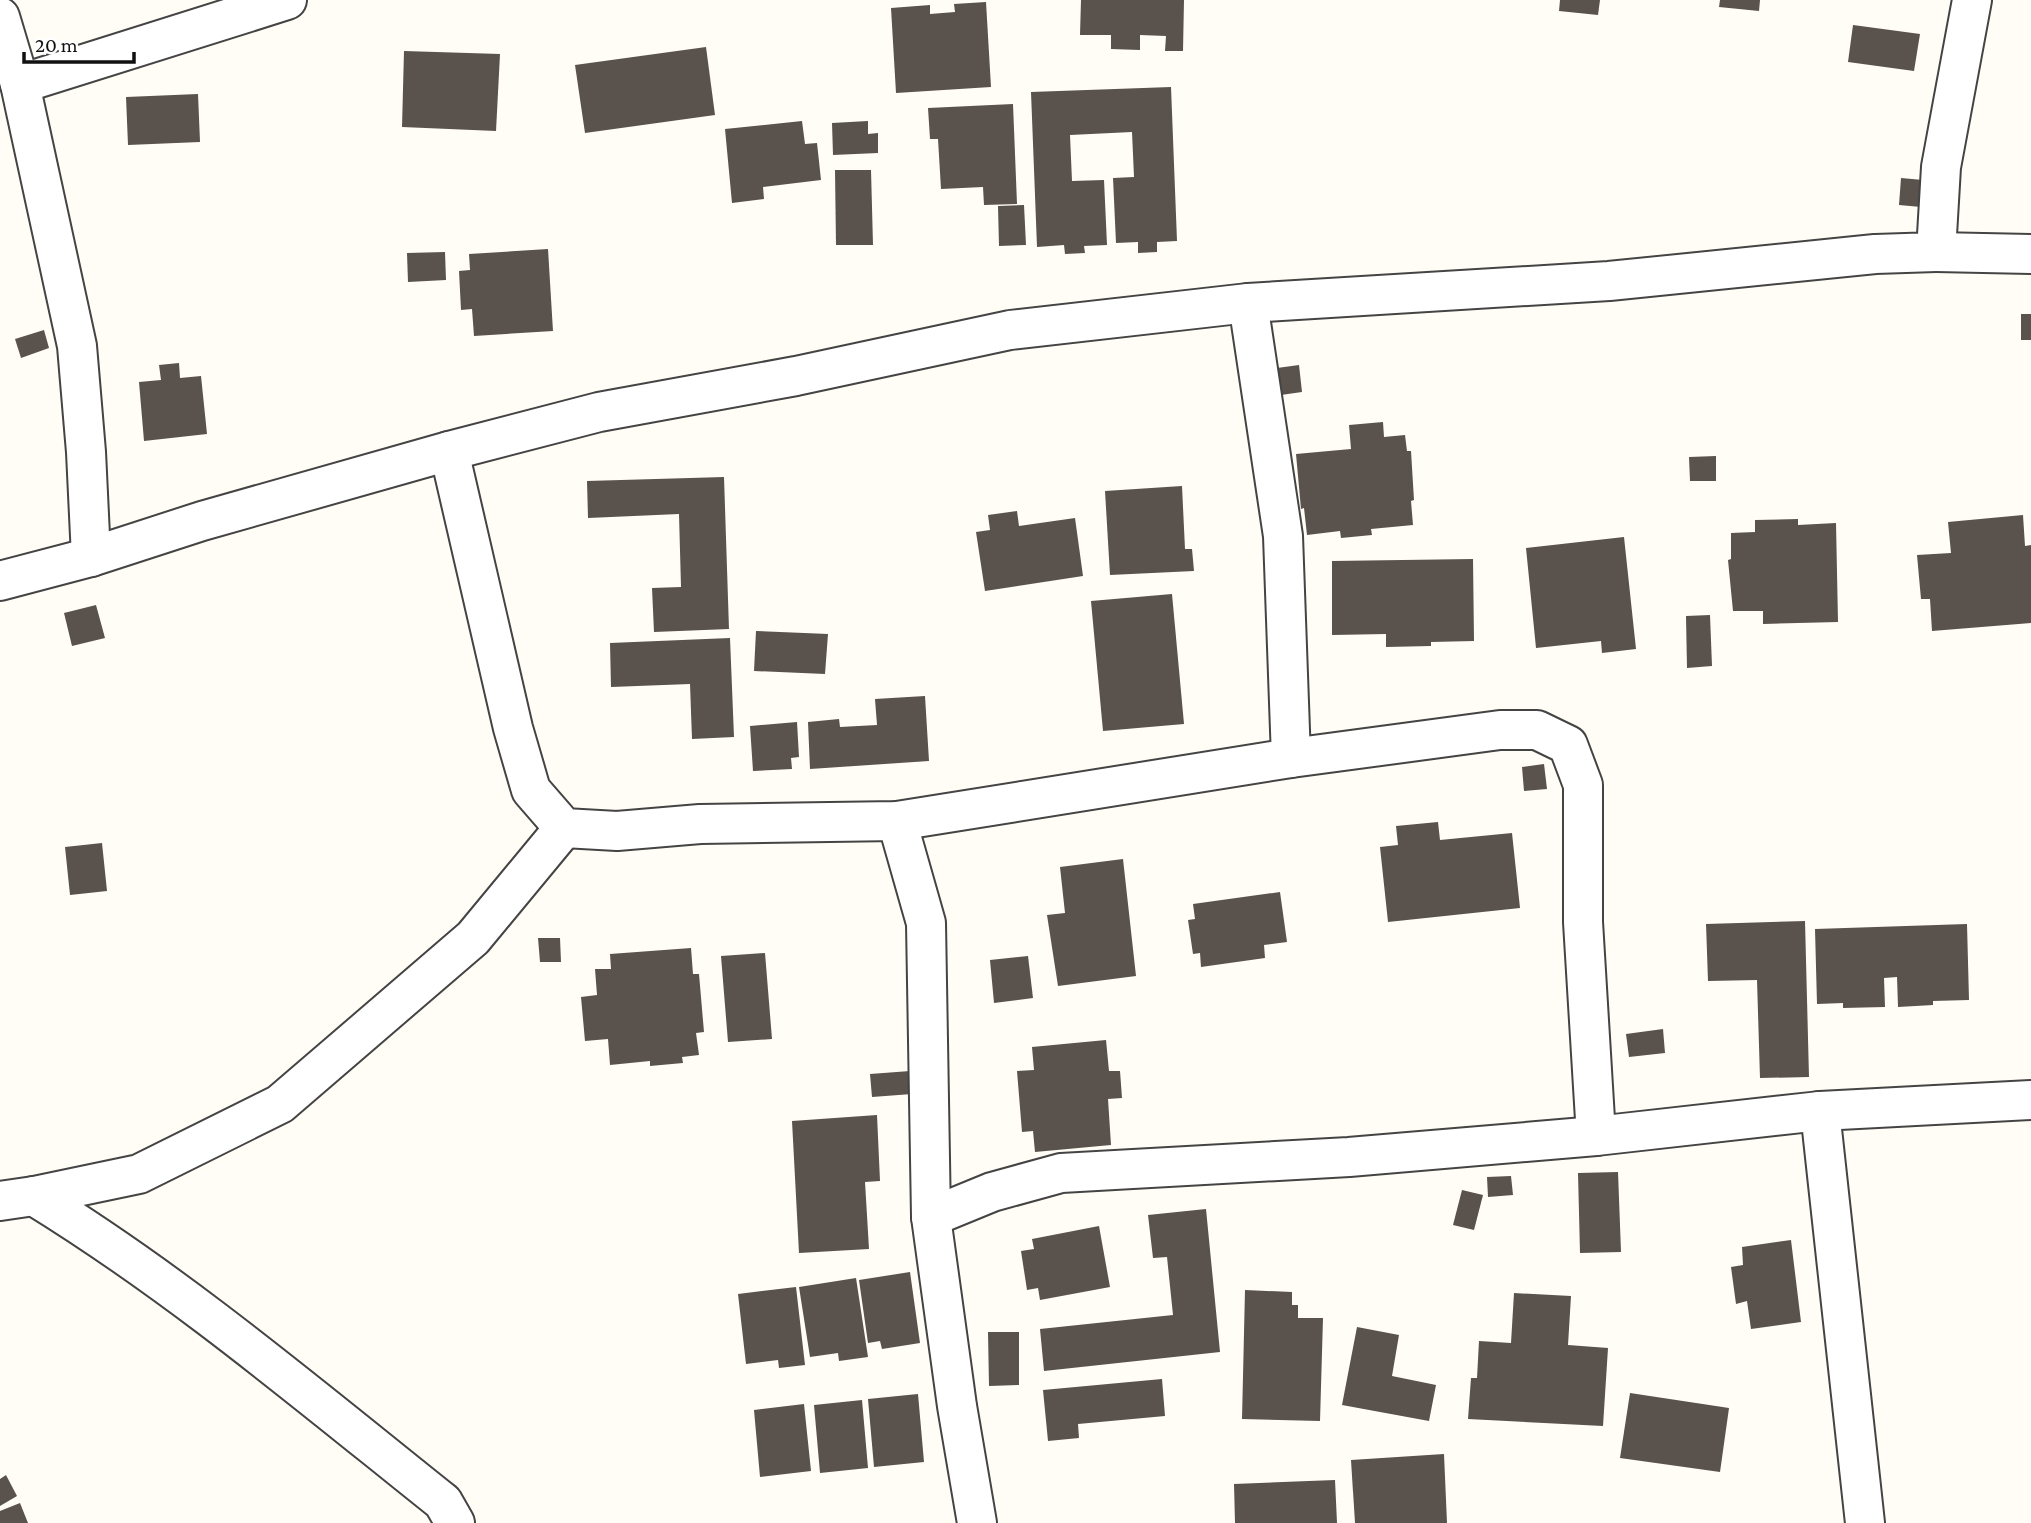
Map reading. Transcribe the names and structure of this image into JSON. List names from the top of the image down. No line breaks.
{"scale_bar":"20 m"}
